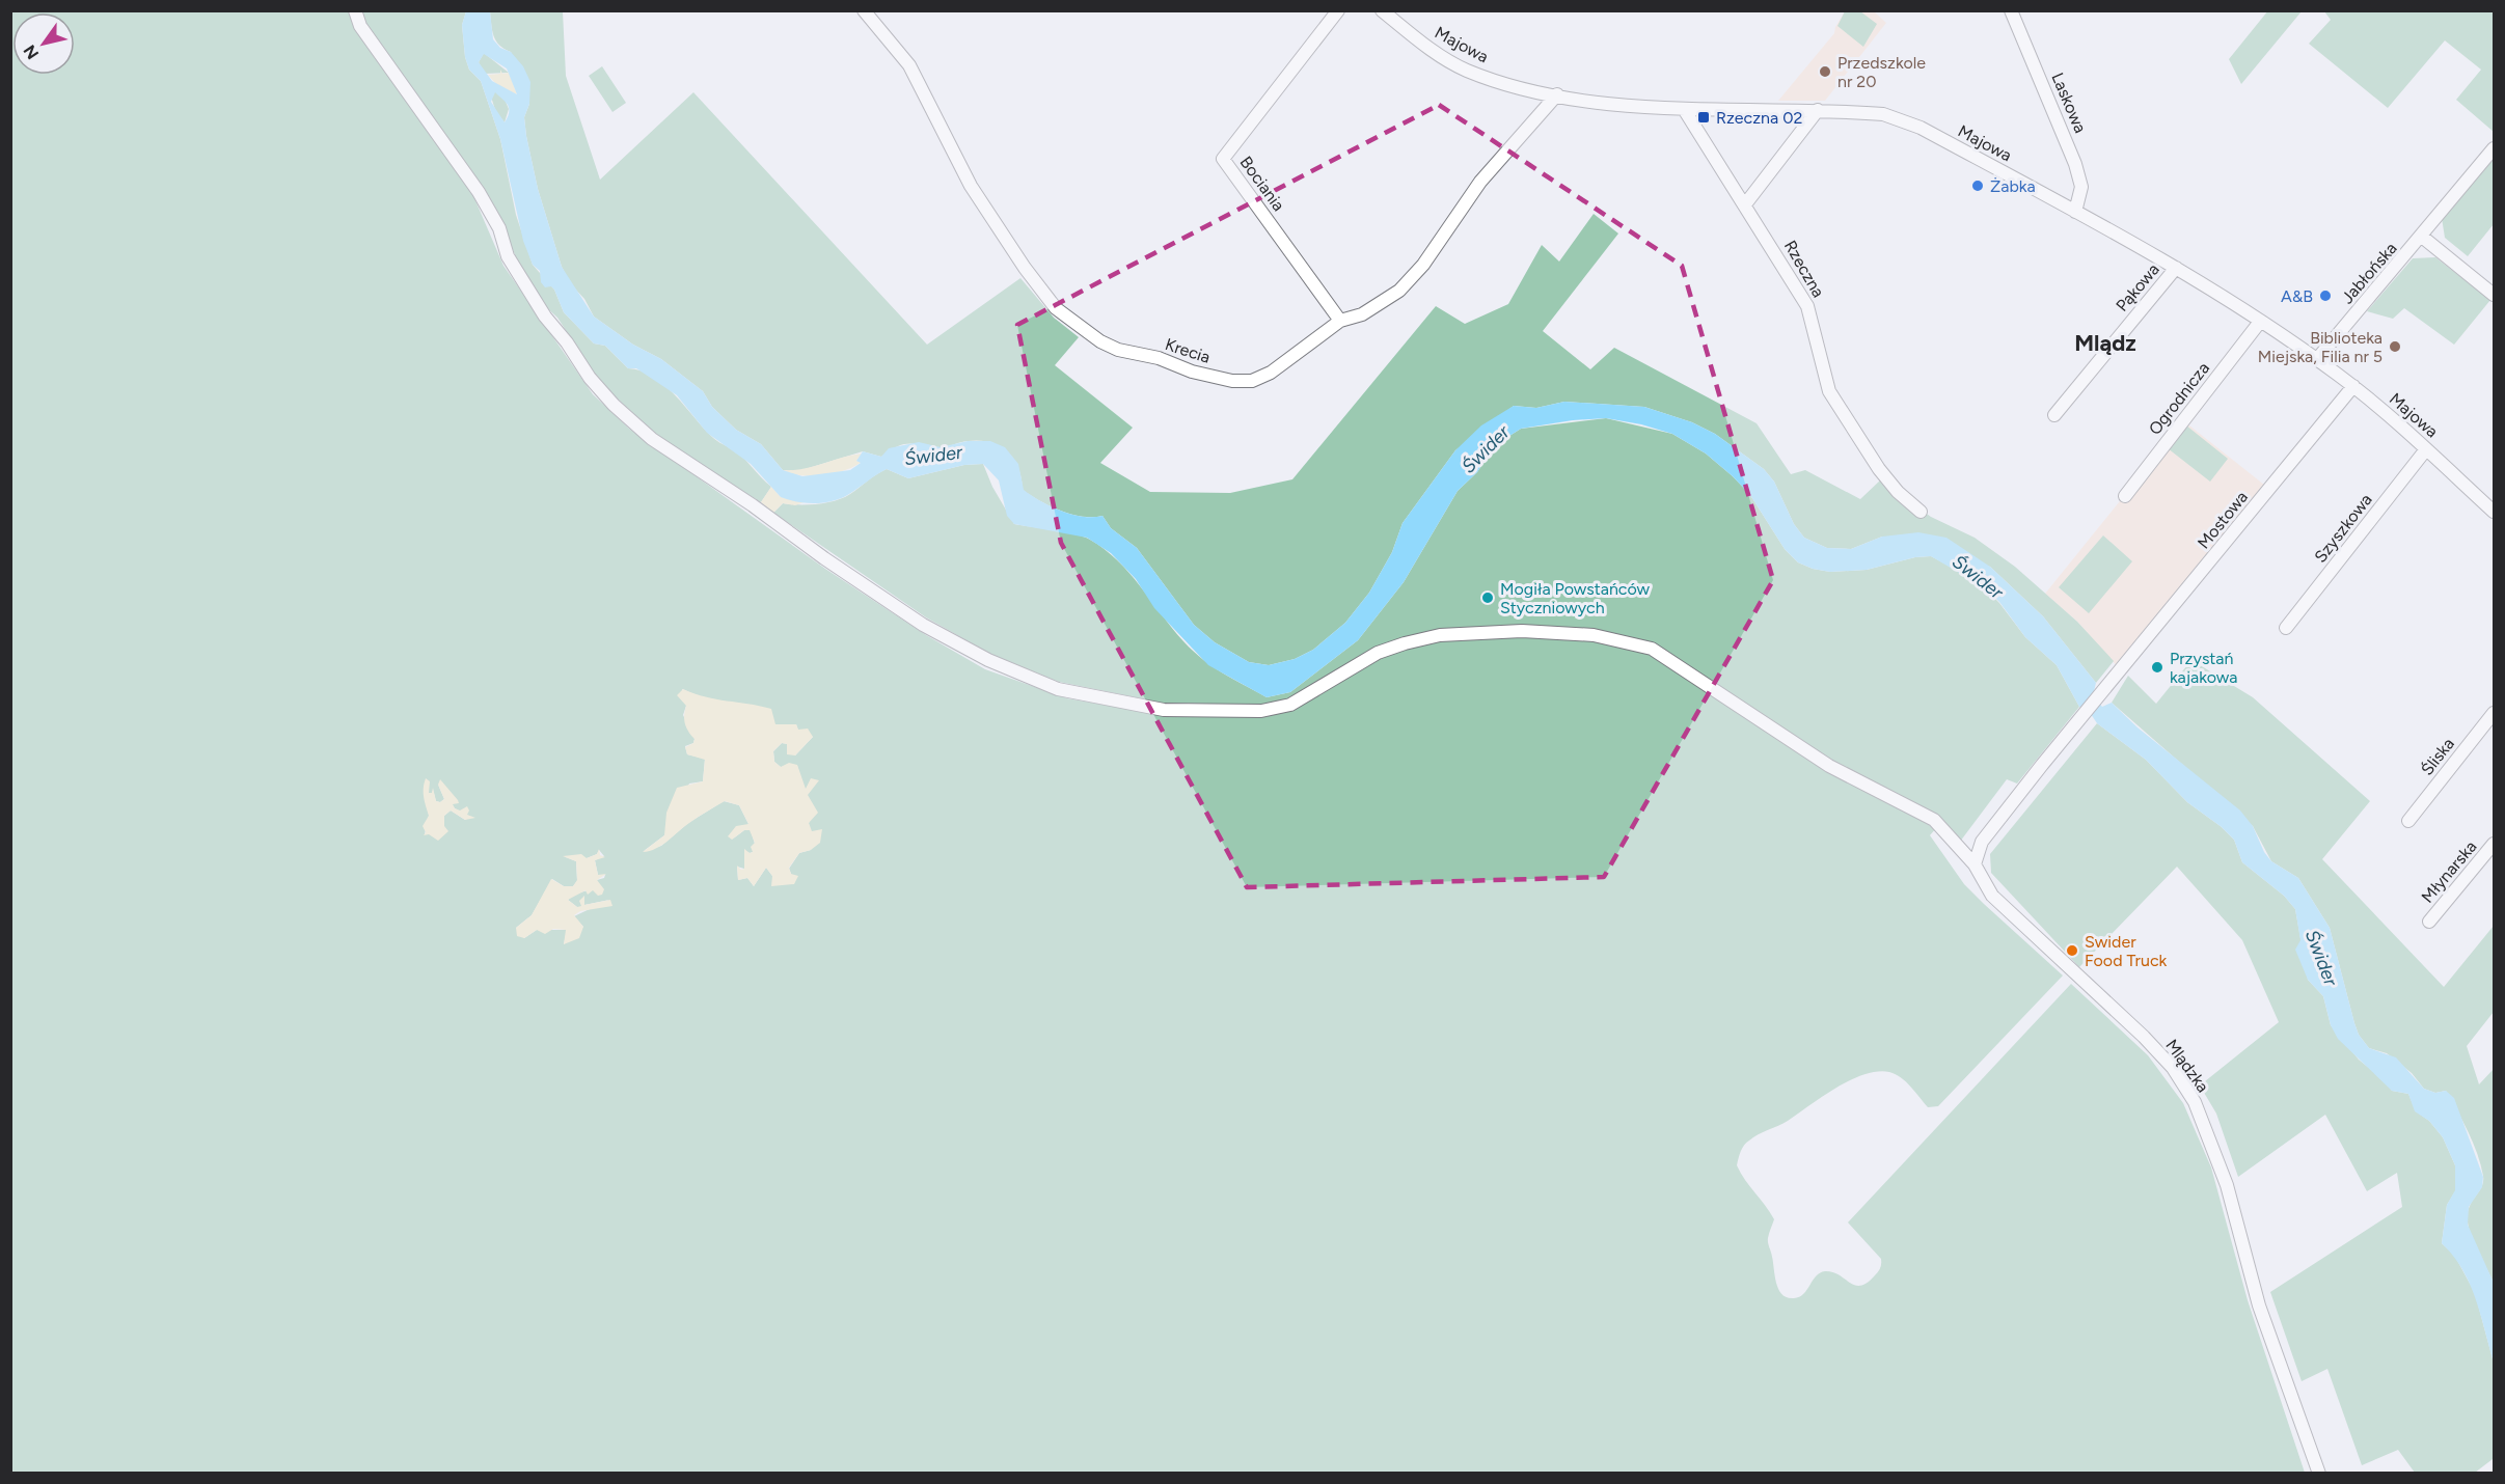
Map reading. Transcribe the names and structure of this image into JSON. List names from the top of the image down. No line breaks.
{"streets":{"street":["Majowa","Laskowa","Bociania","Rzeczna","Jabłońska","Pąkowa","Krecia","Ogrodnicza","Mostowa","Szyszkowa","Śliska","Młynarska","Mlądzka"]},"crossings":[["Majowa","Laskowa"],["Majowa","Rzeczna"],["Majowa","Jabłońska"],["Majowa","Pąkowa"],["Majowa","Krecia"],["Majowa","Ogrodnicza"],["Majowa","Mostowa"],["Majowa","Szyszkowa"],["Bociania","Krecia"],["Mostowa","Mlądzka"]],"districts":["Mlądz"],"water":["Świder"],"places":{"other":["Przedszkole nr 20","Żabka","A&B","Biblioteka Miejska, Filia nr 5","Mogiła Powstańców Styczniowych","Przystań kajakowa","Swider Food Truck"],"transit":["Rzeczna 02"]},"north":"bottom left"}
